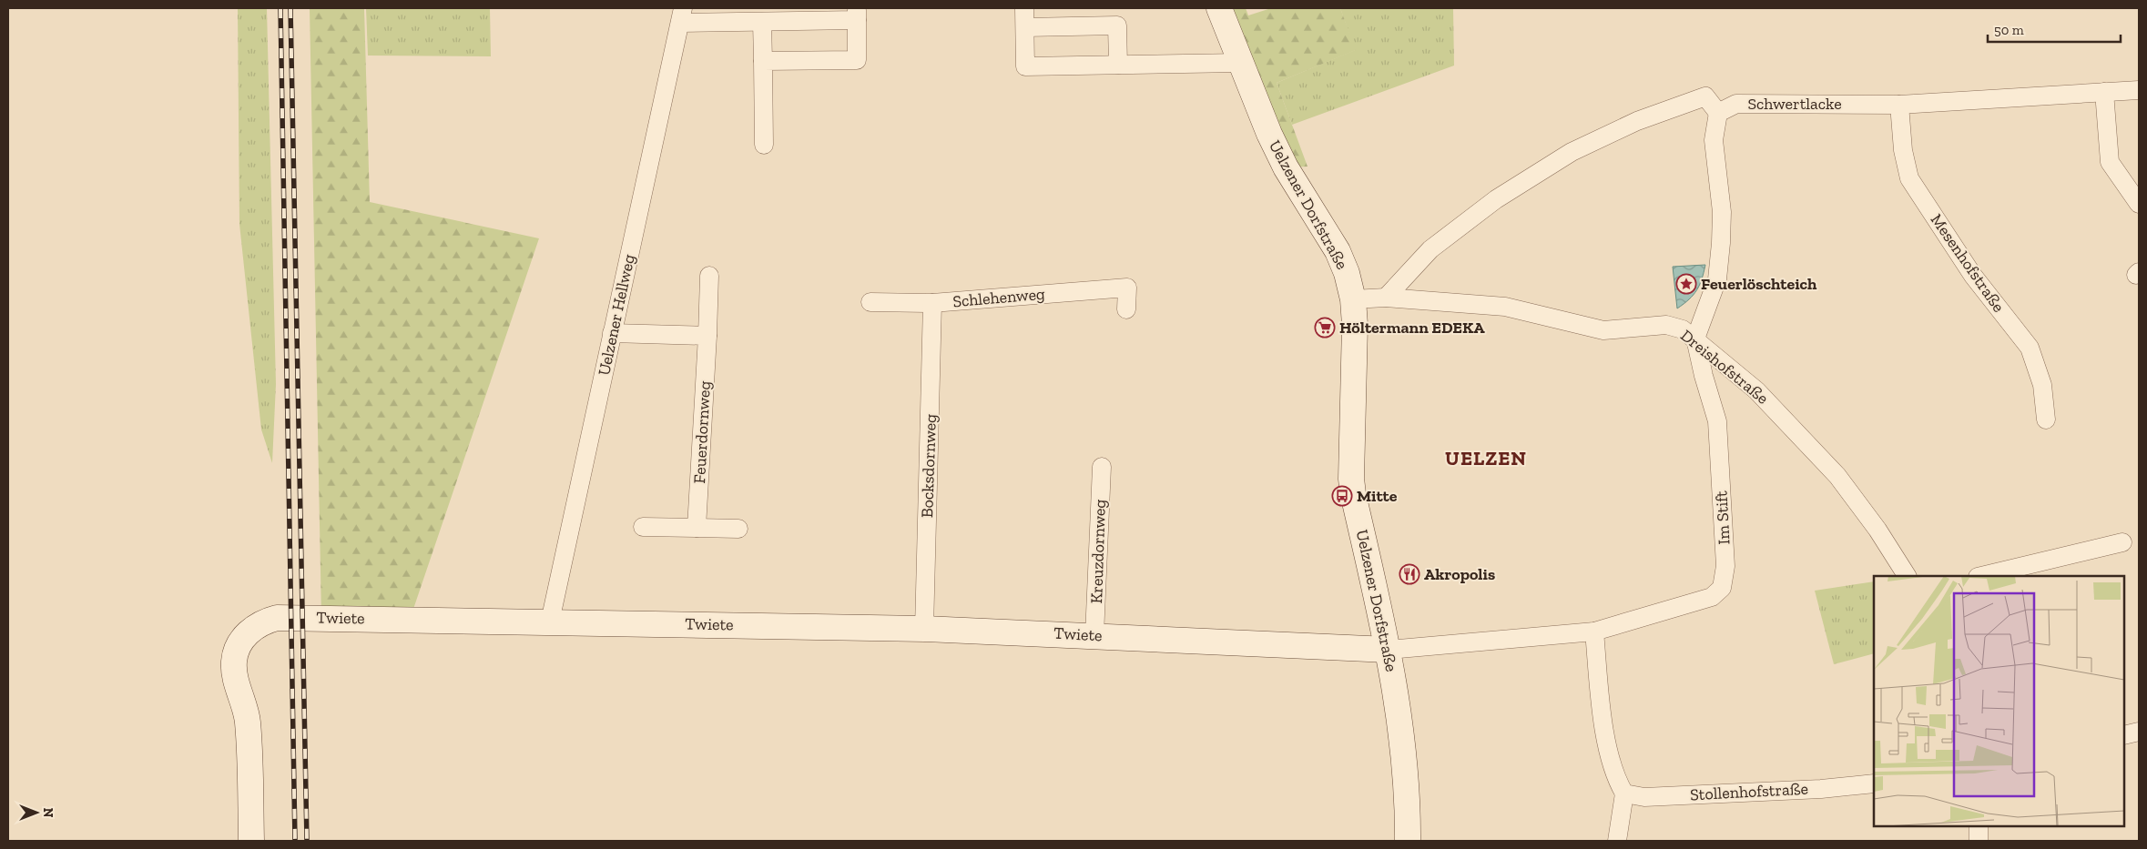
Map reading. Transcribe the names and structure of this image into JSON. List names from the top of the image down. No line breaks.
{"streets":{"street":["Schwertlacke","Uelzener Dorfstraße","Mesenhofstraße","Schlehenweg","Uelzener Hellweg","Dreishofstraße","Feuerdornweg","Bocksdornweg","Im Stift","Kreuzdornweg","Twiete","Stollenhofstraße"]},"crossings":[["Schwertlacke","Mesenhofstraße"],["Uelzener Dorfstraße","Dreishofstraße"],["Uelzener Dorfstraße","Im Stift"],["Uelzener Dorfstraße","Twiete"],["Schlehenweg","Bocksdornweg"],["Uelzener Hellweg","Twiete"],["Dreishofstraße","Im Stift"],["Bocksdornweg","Twiete"],["Im Stift","Twiete"],["Kreuzdornweg","Twiete"]],"districts":["UELZEN"],"places":{"place":["Feuerlöschteich"],"supermarket":["Höltermann EDEKA"],"bus stop":["Mitte"],"restaurant":["Akropolis"]},"scale_bar":"50 m","north":"right"}
